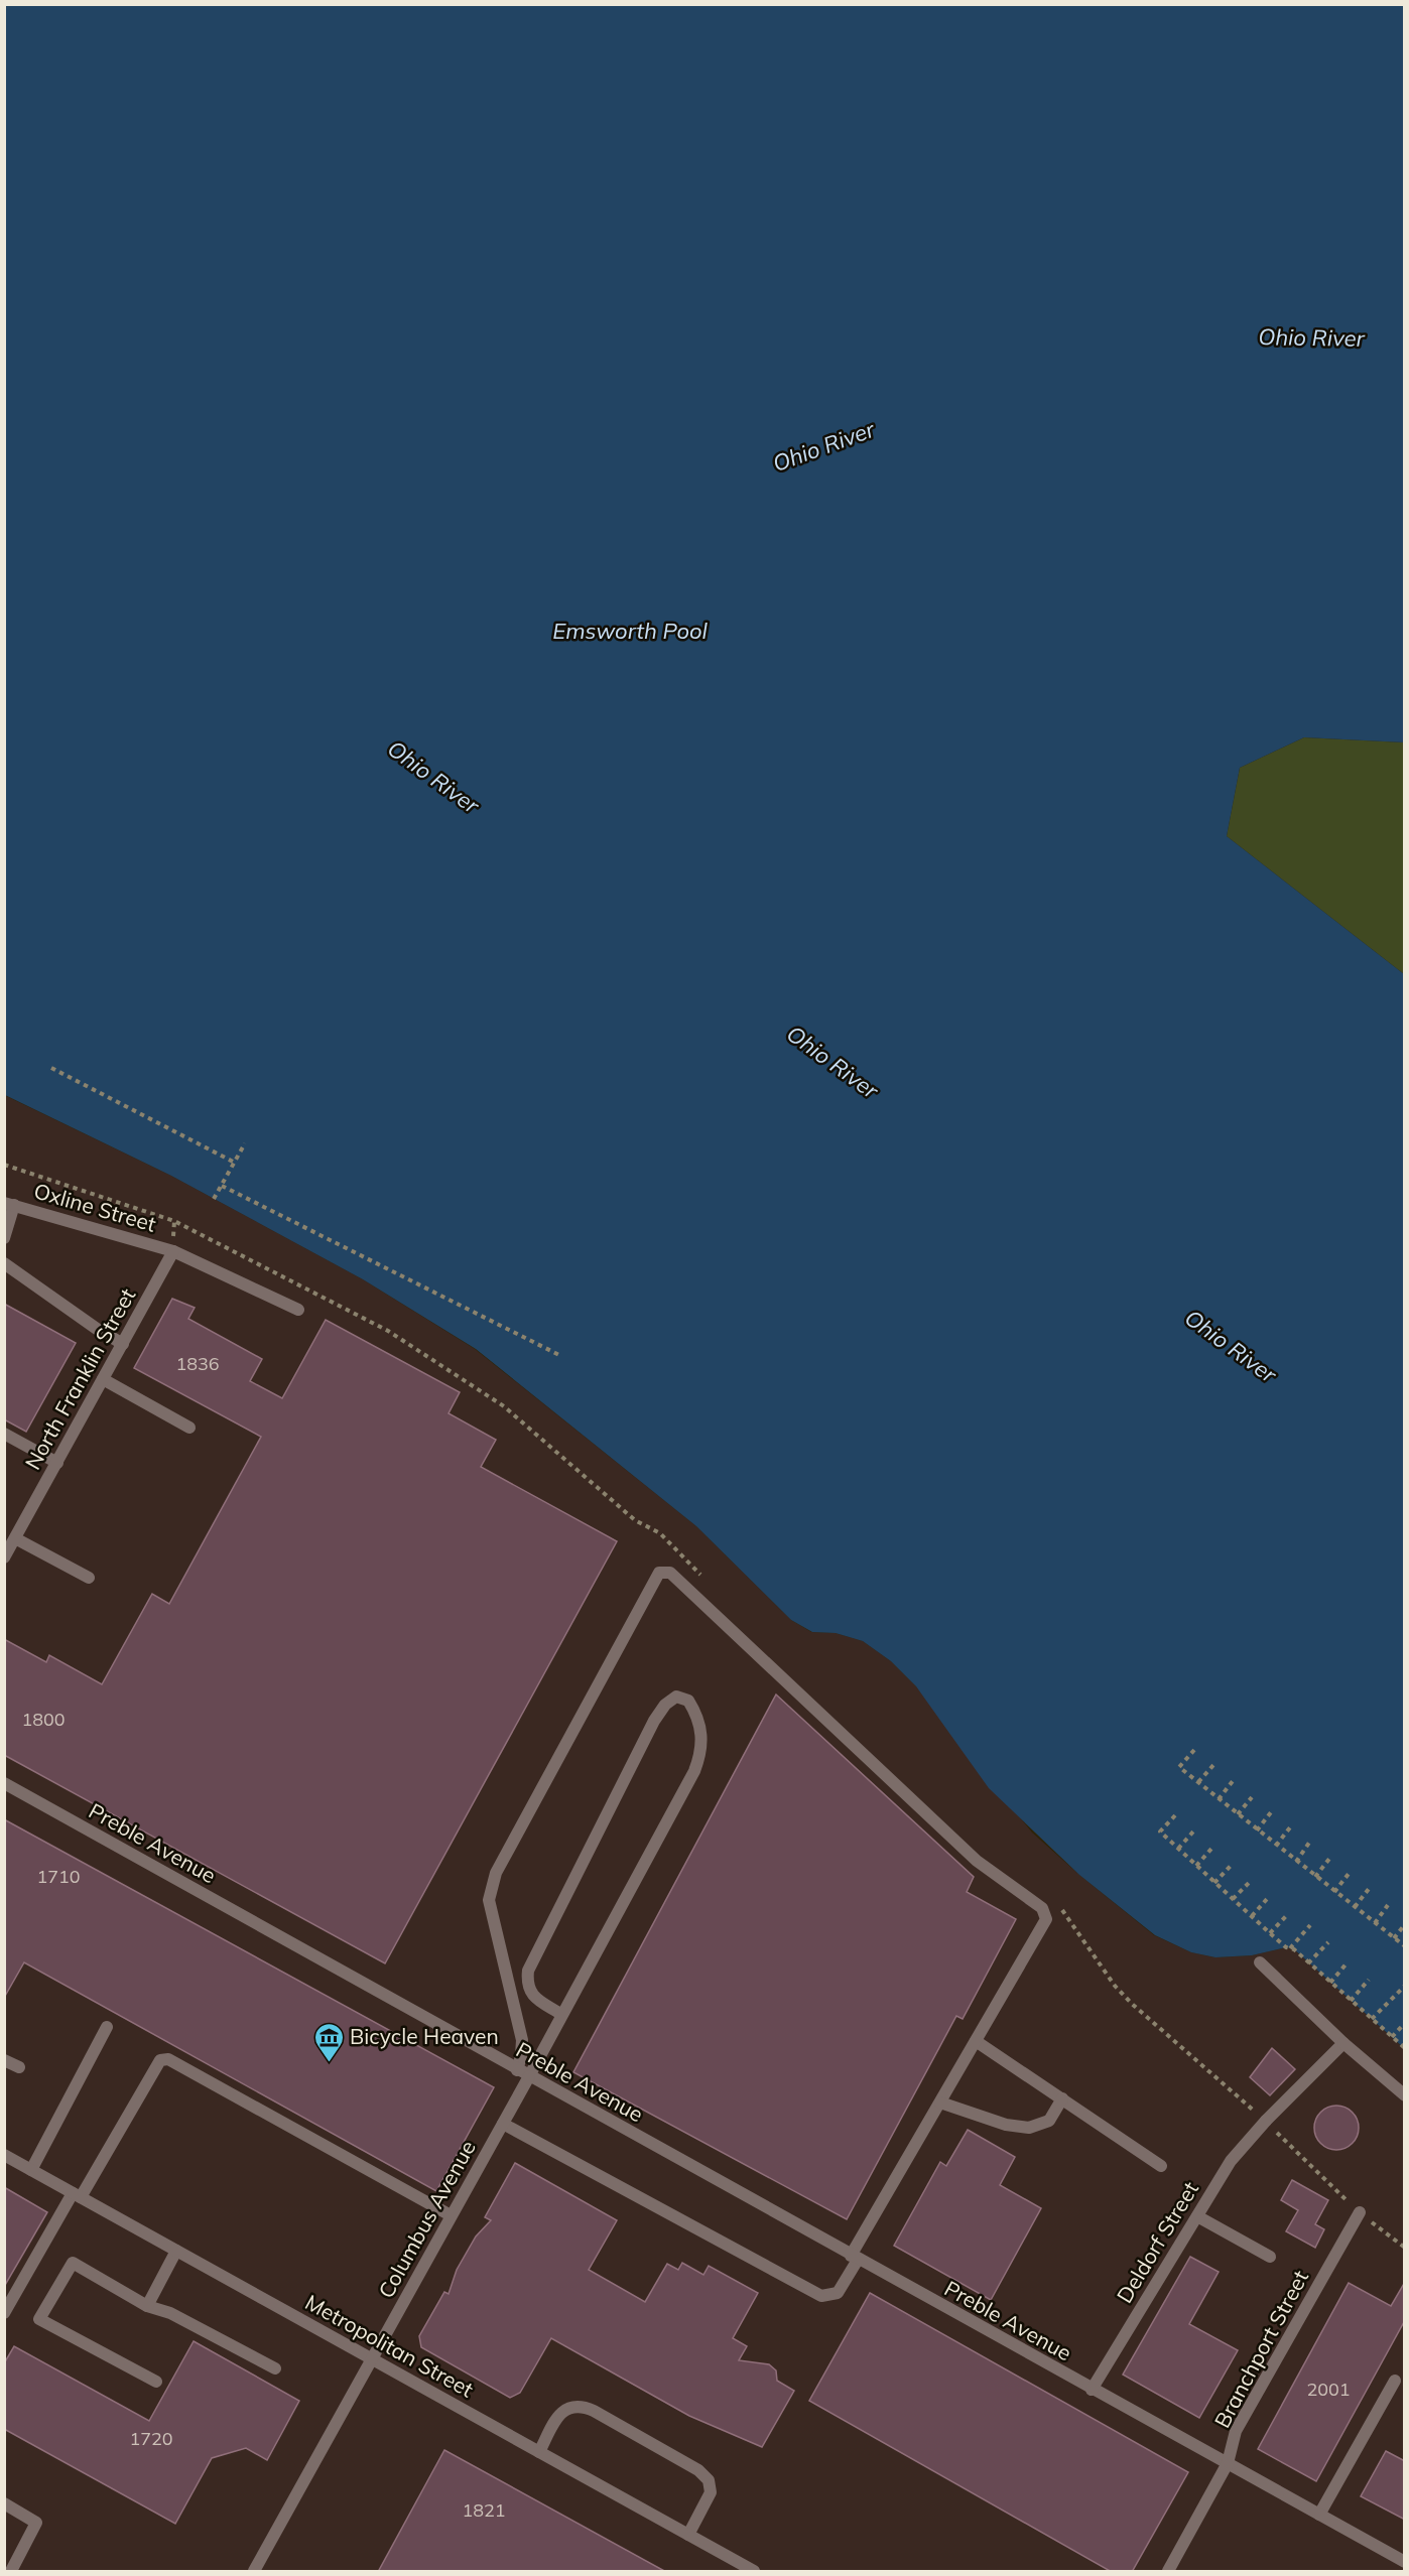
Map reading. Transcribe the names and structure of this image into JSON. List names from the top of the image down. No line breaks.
{"streets":{"street":["Oxline Street","North Franklin Street","Preble Avenue","Columbus Avenue","Deldorf Street","Metropolitan Street","Branchport Street"]},"crossings":[["Oxline Street","North Franklin Street"],["Preble Avenue","Columbus Avenue"],["Preble Avenue","Deldorf Street"],["Preble Avenue","Branchport Street"],["Columbus Avenue","Metropolitan Street"]],"water":["Ohio River","Emsworth Pool"],"places":{"museum":["Bicycle Heaven"]},"house_numbers":["1836","1800","1710","2001","1720","1821"]}
